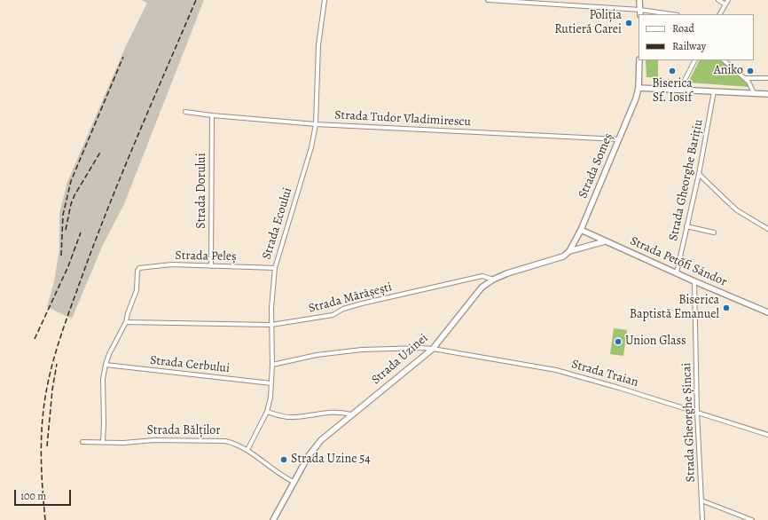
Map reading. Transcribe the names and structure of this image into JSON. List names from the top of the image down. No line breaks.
{"streets":{"main road":["Strada Someș","Strada Petőfi Sándor","Strada Uzinei"],"street":["Strada Tudor Vladimirescu","Strada Gheorghe Barițiu","Strada Dorului","Strada Ecoului","Strada Peleș","Strada Mărășești","Strada Cerbului","Strada Traian","Strada Gheorghe Șincai","Strada Bălților"]},"crossings":[["Strada Tudor Vladimirescu","Strada Someș"],["Strada Tudor Vladimirescu","Strada Dorului"],["Strada Tudor Vladimirescu","Strada Ecoului"],["Strada Someș","Strada Petőfi Sándor"],["Strada Someș","Strada Uzinei"],["Strada Gheorghe Barițiu","Strada Petőfi Sándor"],["Strada Dorului","Strada Peleș"],["Strada Ecoului","Strada Peleș"],["Strada Ecoului","Strada Mărășești"],["Strada Ecoului","Strada Cerbului"],["Strada Ecoului","Strada Traian"],["Strada Ecoului","Strada Bălților"],["Strada Peleș","Strada Mărășești"],["Strada Petőfi Sándor","Strada Uzinei"],["Strada Petőfi Sándor","Strada Gheorghe Șincai"],["Strada Mărășești","Strada Uzinei"],["Strada Uzinei","Strada Traian"],["Strada Uzinei","Strada Bălților"],["Strada Traian","Strada Gheorghe Șincai"]],"places":["Poliția Rutieră Carei","Biserica Sf. Iosif","Aniko","Biserica Baptistă Emanuel","Union Glass","Strada Uzine 54"],"legend":["Road","Railway"],"scale_bar":"100 m"}
